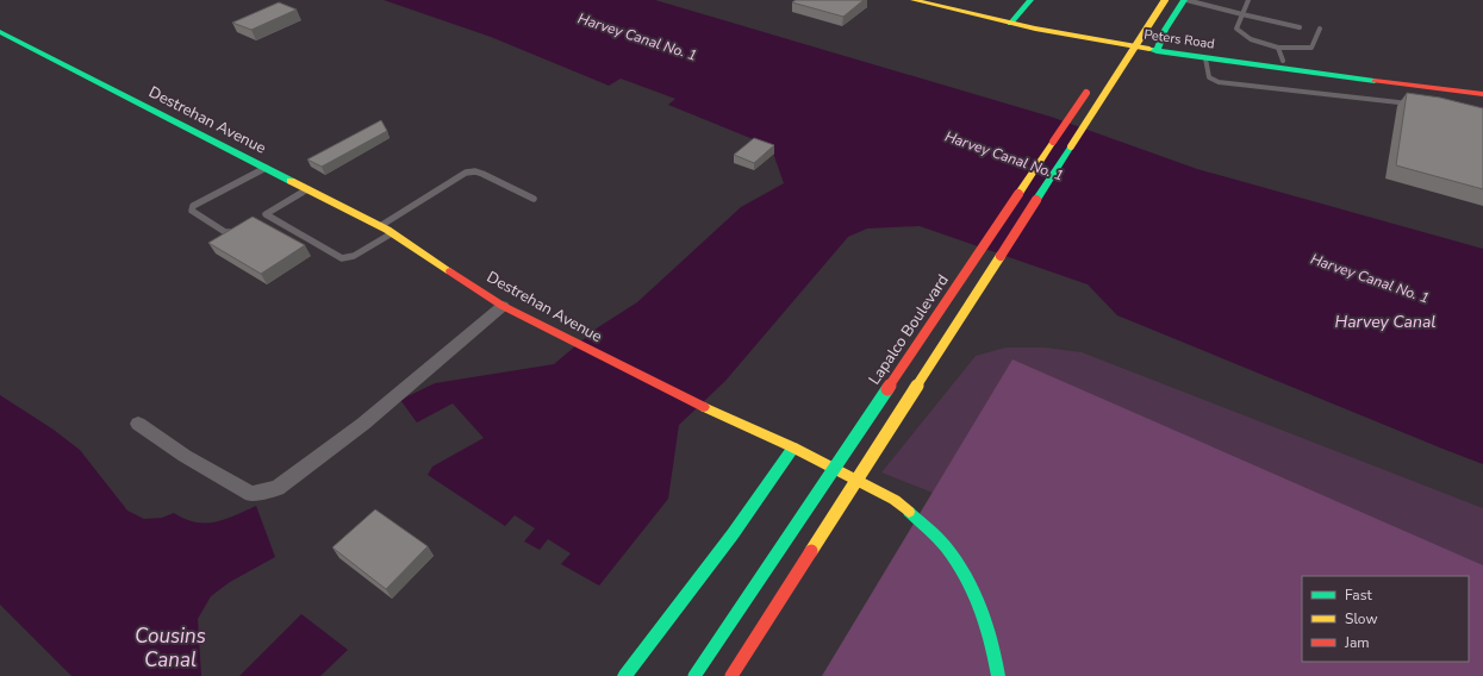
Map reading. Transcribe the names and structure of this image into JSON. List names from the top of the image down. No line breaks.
{"streets":{"main road":["Peters Road","Destrehan Avenue","Lapalco Boulevard"]},"water":["Harvey Canal No. 1","Harvey Canal","Cousins Canal"],"legend":["Fast","Slow","Jam"]}
